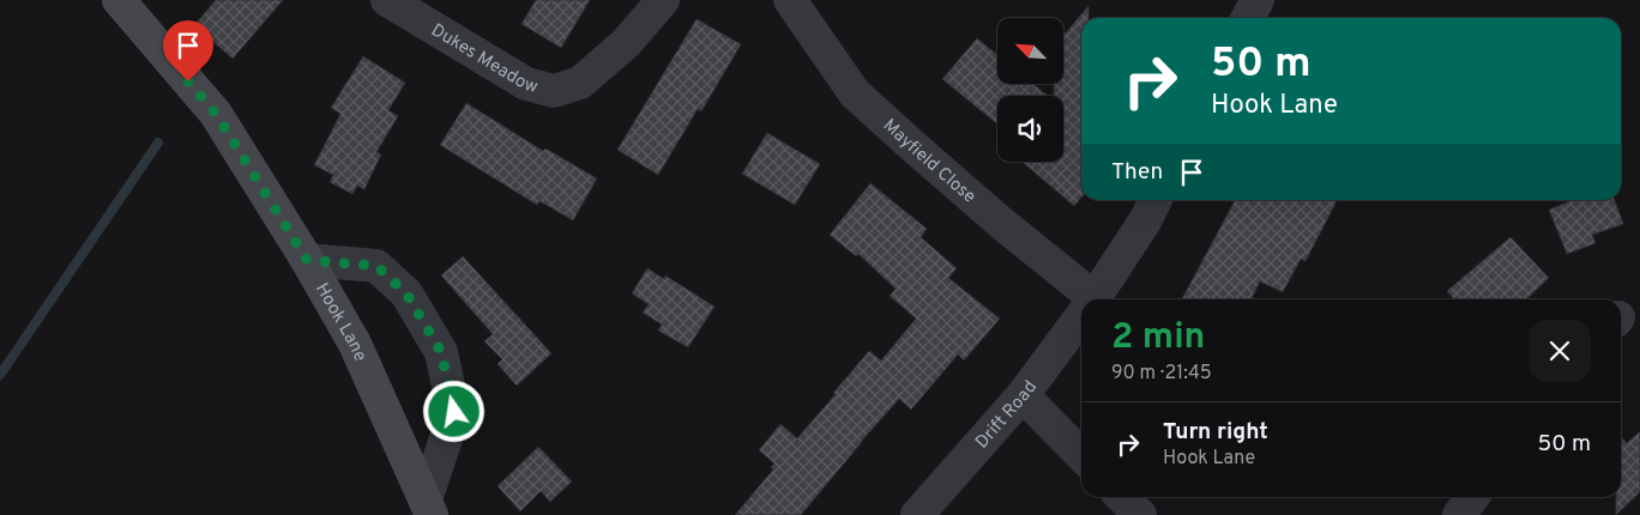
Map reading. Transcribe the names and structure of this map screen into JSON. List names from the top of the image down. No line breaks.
{"streets":{"street":["Dukes Meadow","Mayfield Close","Hook Lane","Drift Road"]},"north":"top left","page":{"turn":["50 m","Hook Lane"],"then":"Then","heading":["2 min","90 m · 21:45"],"list":[{"name":"Turn right","note":"Hook Lane","value":"50 m"}]}}
